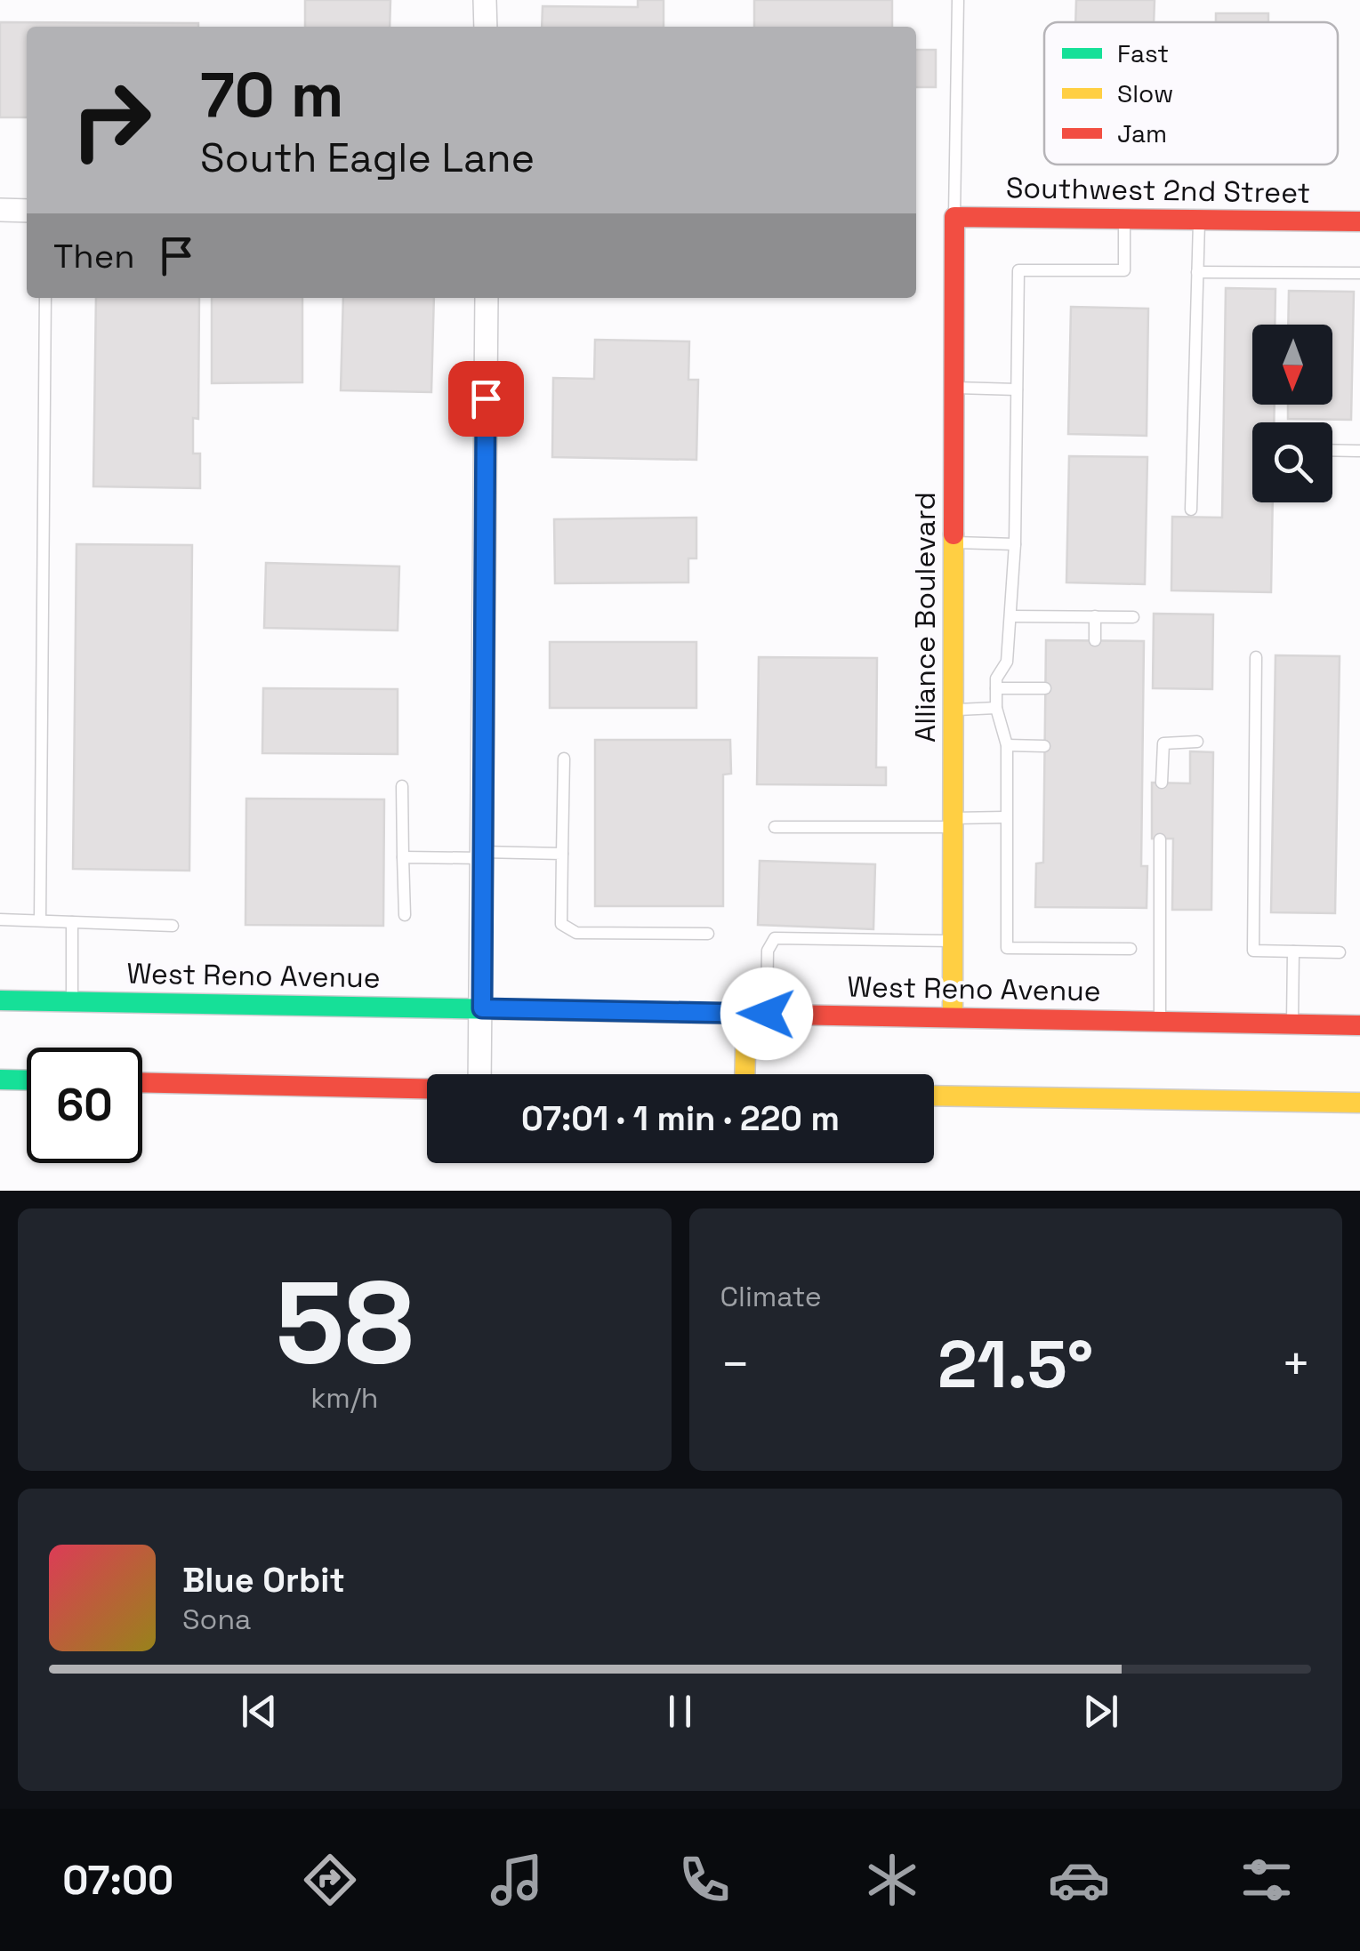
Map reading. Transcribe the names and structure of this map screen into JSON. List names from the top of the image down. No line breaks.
{"streets":{"main road":["Southwest 2nd Street","Alliance Boulevard","West Reno Avenue"]},"crossings":[["Southwest 2nd Street","Alliance Boulevard"],["Alliance Boulevard","West Reno Avenue"]],"legend":["Fast","Slow","Jam"],"north":"bottom","page":{"turn":["70 m","South Eagle Lane"],"then":"Then","limit":"60","trip":"07:01 · 1 min · 220 m","tile":[["58","km/h"],"Climate"],"heat":["−","21.5°","+"],"song":["Blue Orbit","Sona"],"tabs":"07:00"}}
